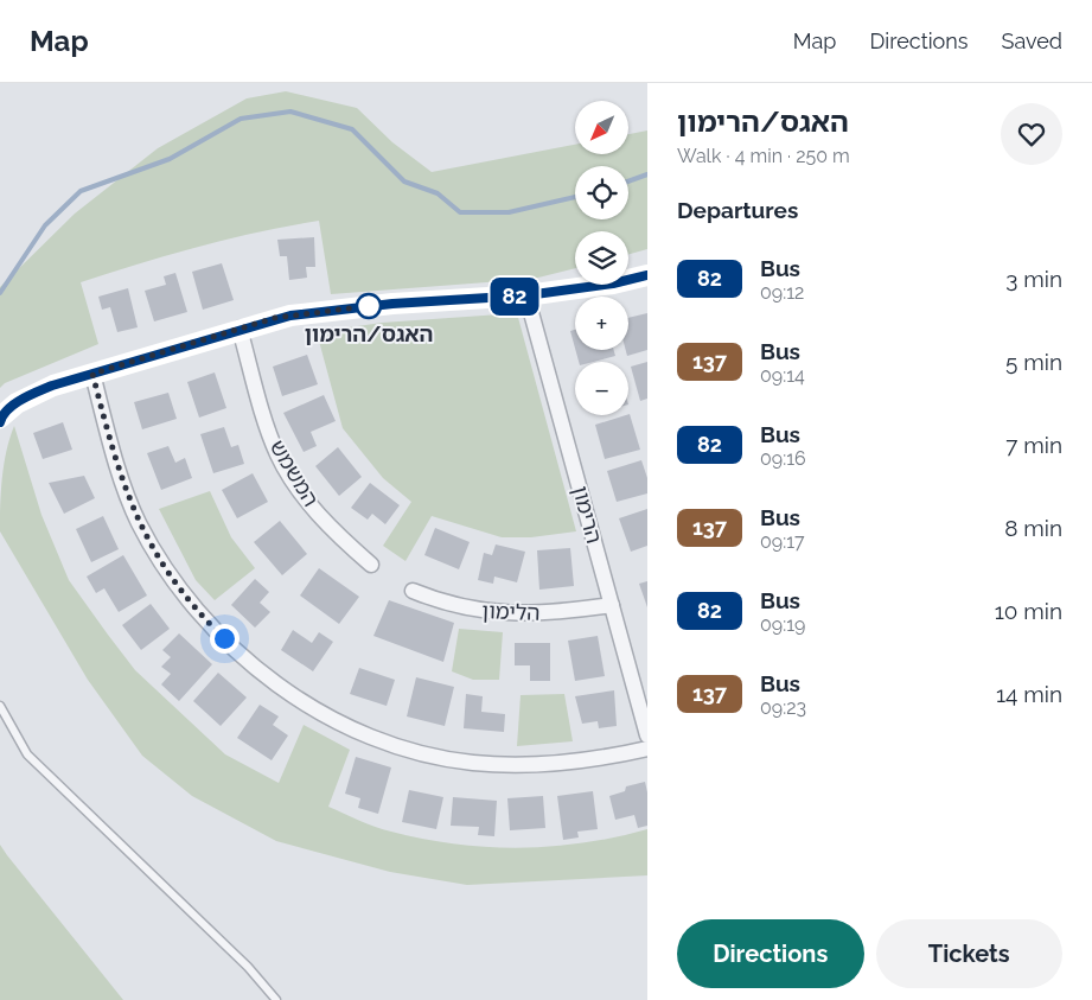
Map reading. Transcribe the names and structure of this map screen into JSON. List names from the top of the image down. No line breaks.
{"streets":{"street":["המשמש","הרימון","הלימון"]},"crossings":[["הרימון","הלימון"]],"places":["האגס/הרימון"],"lines":["bus line 82"],"north":"bottom left","page":{"header":"Map","nav":["Map","Directions","Saved"],"on_map":"82","heading":[["האגס/הרימון","Walk · 4 min · 250 m"],"Departures"],"map_buttons":["+","−"],"list":[{"mark":"82","name":"Bus","note":"09:12","value":"3 min"},{"mark":"137","name":"Bus","note":"09:14","value":"5 min"},{"mark":"82","name":"Bus","note":"09:16","value":"7 min"},{"mark":"137","name":"Bus","note":"09:17","value":"8 min"},{"mark":"82","name":"Bus","note":"09:19","value":"10 min"},{"mark":"137","name":"Bus","note":"09:23","value":"14 min"}],"buttons":["Directions","Tickets"]}}
